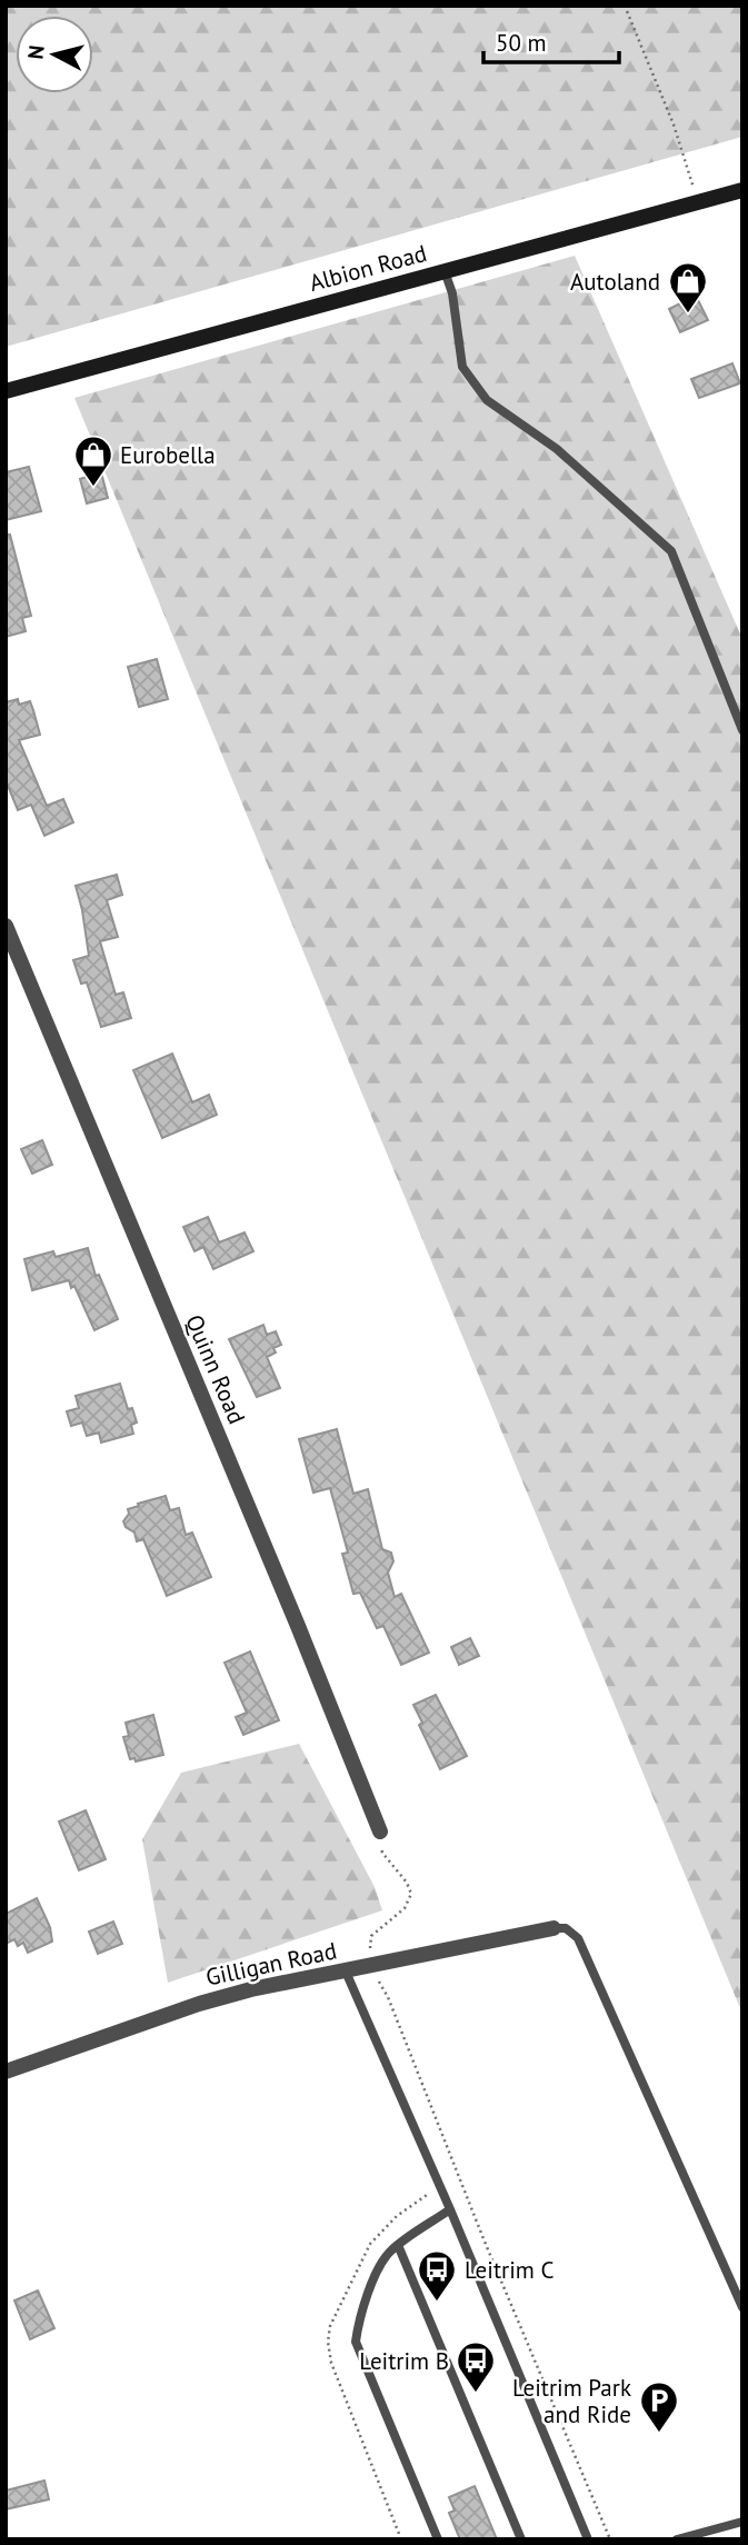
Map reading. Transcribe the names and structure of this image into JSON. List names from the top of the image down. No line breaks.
{"streets":{"main road":["Albion Road"],"street":["Quinn Road","Gilligan Road"]},"places":{"shop":["Autoland","Eurobella"],"bus stop":["Leitrim C","Leitrim B"],"parking":["Leitrim Park and Ride"]},"scale_bar":"50 m","north":"left"}
